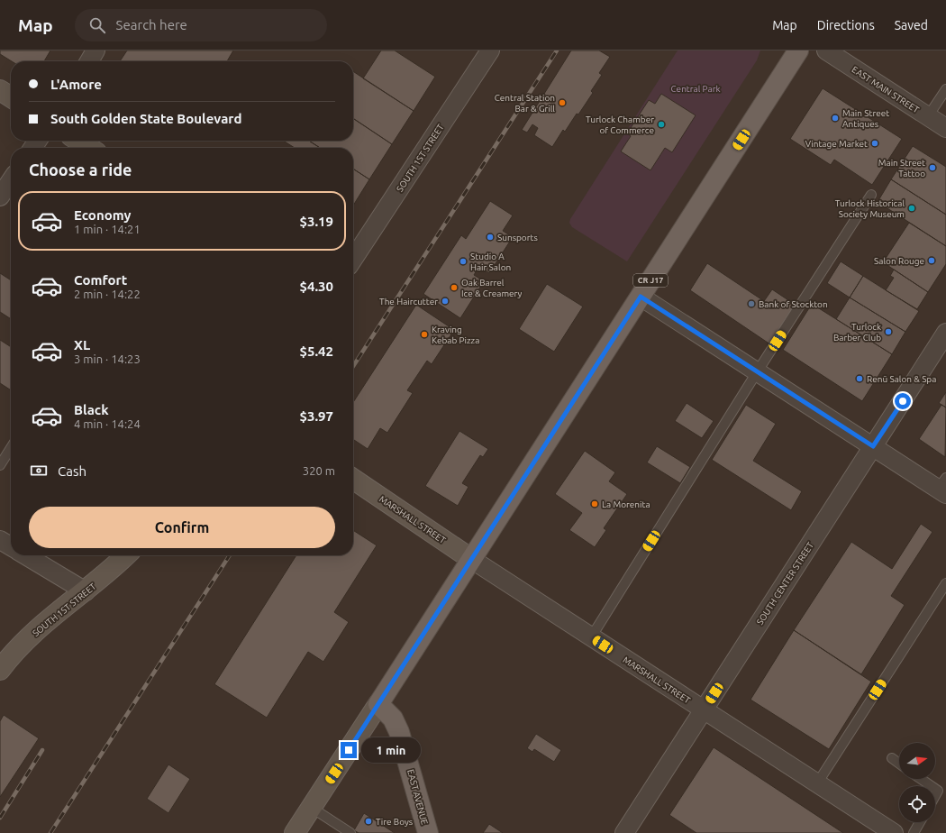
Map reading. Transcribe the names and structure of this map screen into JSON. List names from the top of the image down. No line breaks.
{"streets":{"main road":["CR J17","EAST AVENUE"],"street":["EAST MAIN STREET","SOUTH 1ST STREET","MARSHALL STREET","SOUTH CENTER STREET"]},"crossings":[["CR J17","MARSHALL STREET"],["CR J17","EAST AVENUE"],["MARSHALL STREET","SOUTH CENTER STREET"]],"parks":["Central Park"],"places":["Central Station Bar & Grill","Main Street Antiques","Turlock Chamber of Commerce","Vintage Market","Main Street Tattoo","Turlock Historical Society Museum","Sunsports","Salon Rouge","Studio A Hair Salon","Oak Barrel Ice & Creamery","The Haircutter","Bank of Stockton","Turlock Barber Club","Kraving Kebab Pizza","Renū Salon & Spa","La Morenita","Tire Boys"],"north":"right","page":{"header":"Map","search":"Search here","nav":["Map","Directions","Saved"],"banner":["L'Amore","South Golden State Boulevard"],"heading":"Choose a ride","list":[{"name":"Economy","note":"1 min · 14:21","value":"$3.19"},{"name":"Comfort","note":"2 min · 14:22","value":"$4.30"},{"name":"XL","note":"3 min · 14:23","value":"$5.42"},{"name":"Black","note":"4 min · 14:24","value":"$3.97"}],"pay":["Cash","320 m"],"buttons":"Confirm","bubble":"1 min"}}
